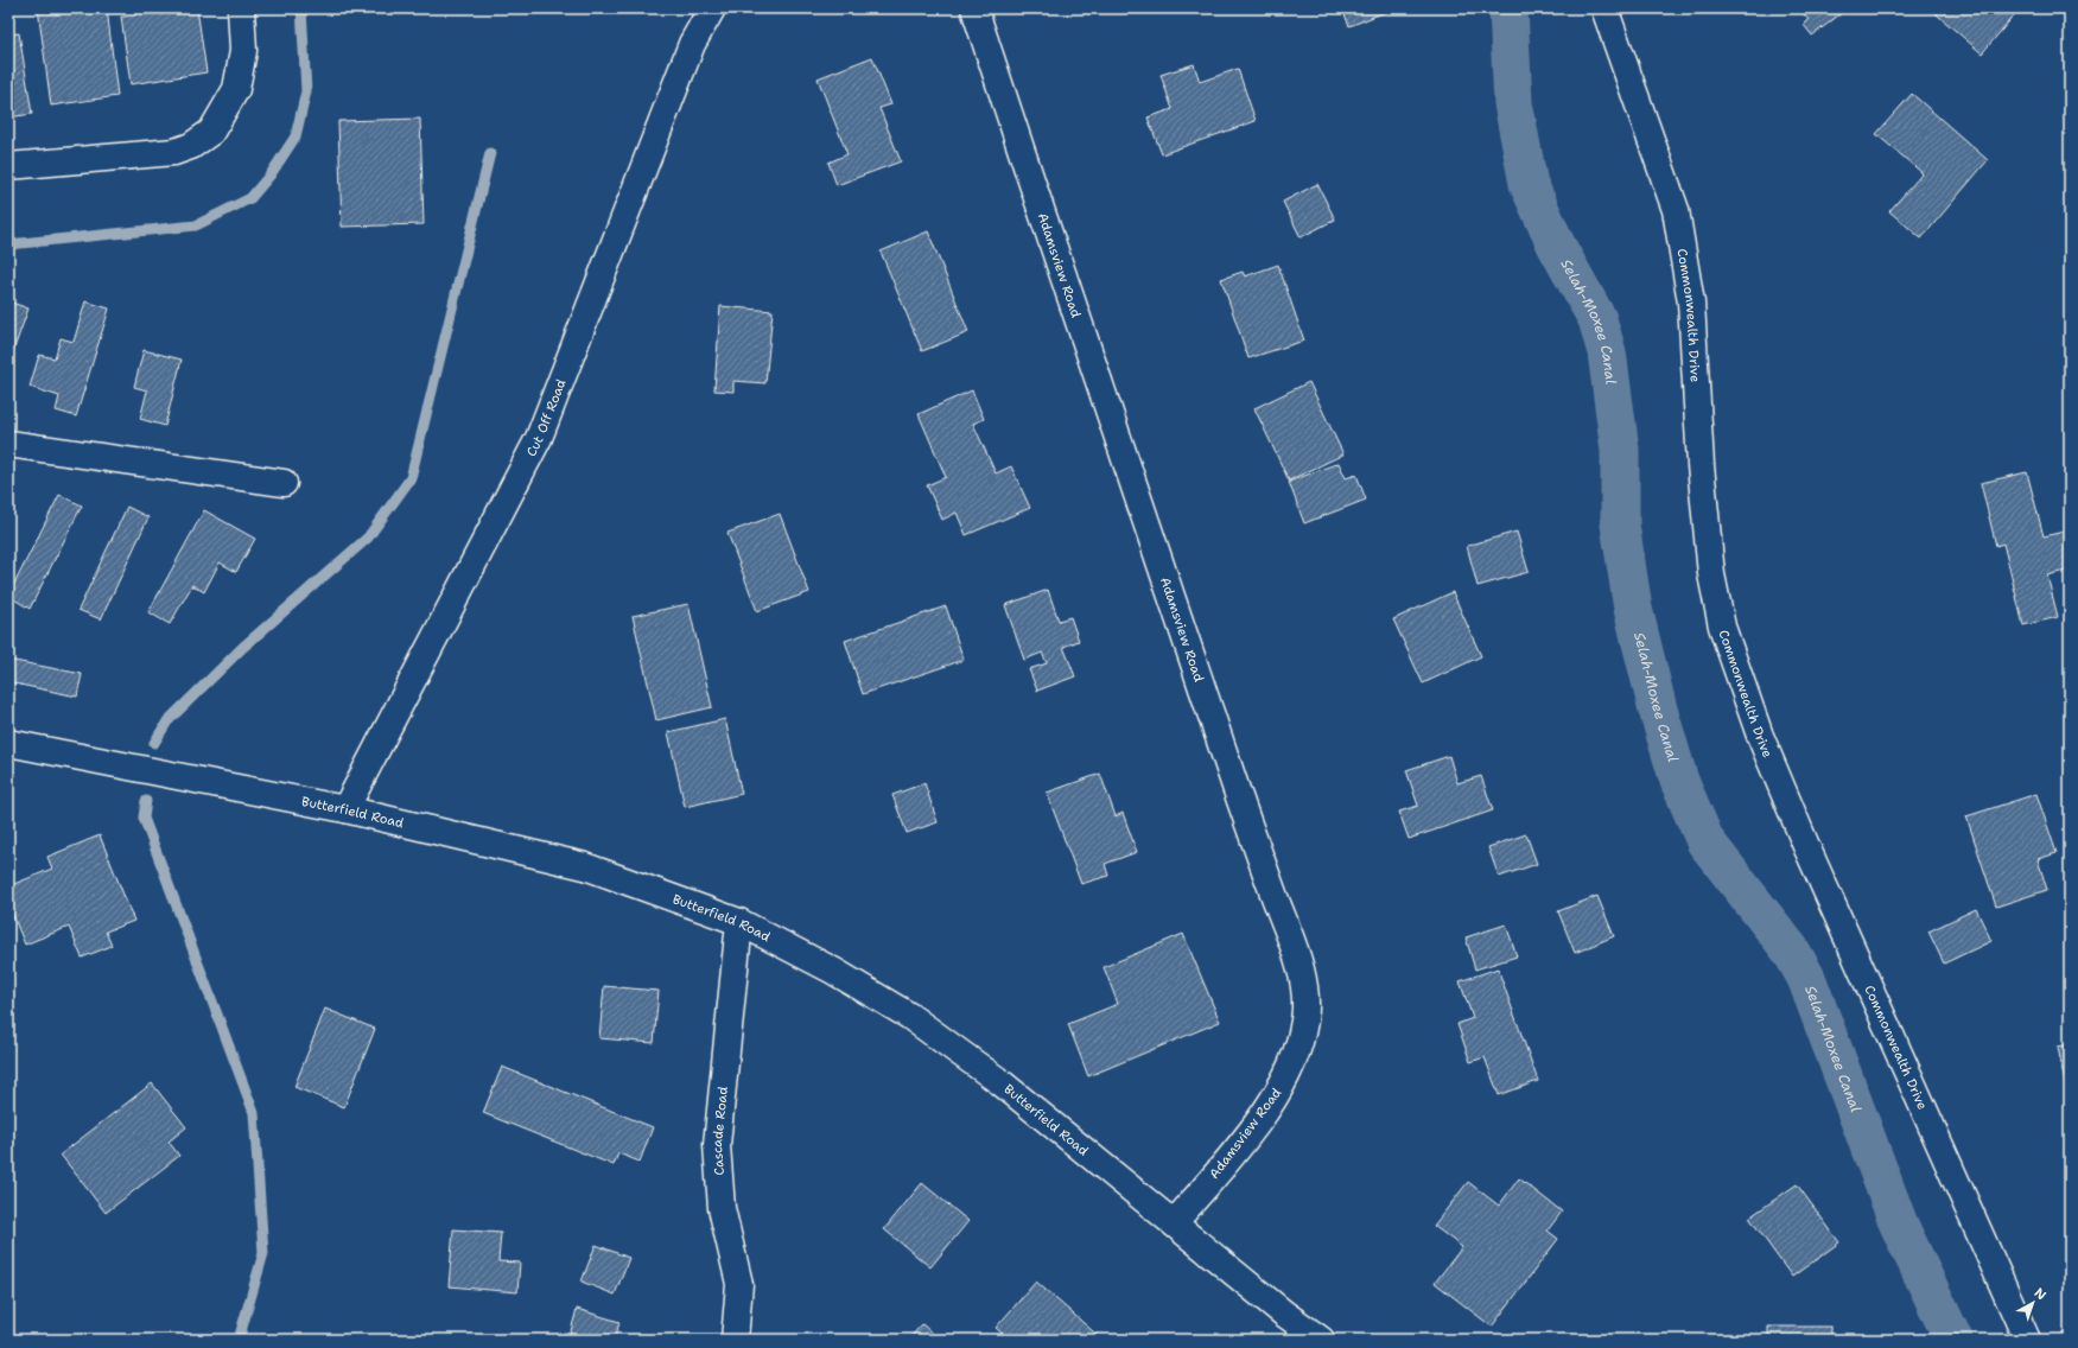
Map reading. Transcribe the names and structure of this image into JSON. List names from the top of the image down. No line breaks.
{"streets":{"street":["Adamsview Road","Commonwealth Drive","Cut Off Road","Butterfield Road","Cascade Road"]},"crossings":[["Adamsview Road","Butterfield Road"],["Cut Off Road","Butterfield Road"],["Butterfield Road","Cascade Road"]],"water":["Selah-Moxee Canal"],"north":"top right"}
